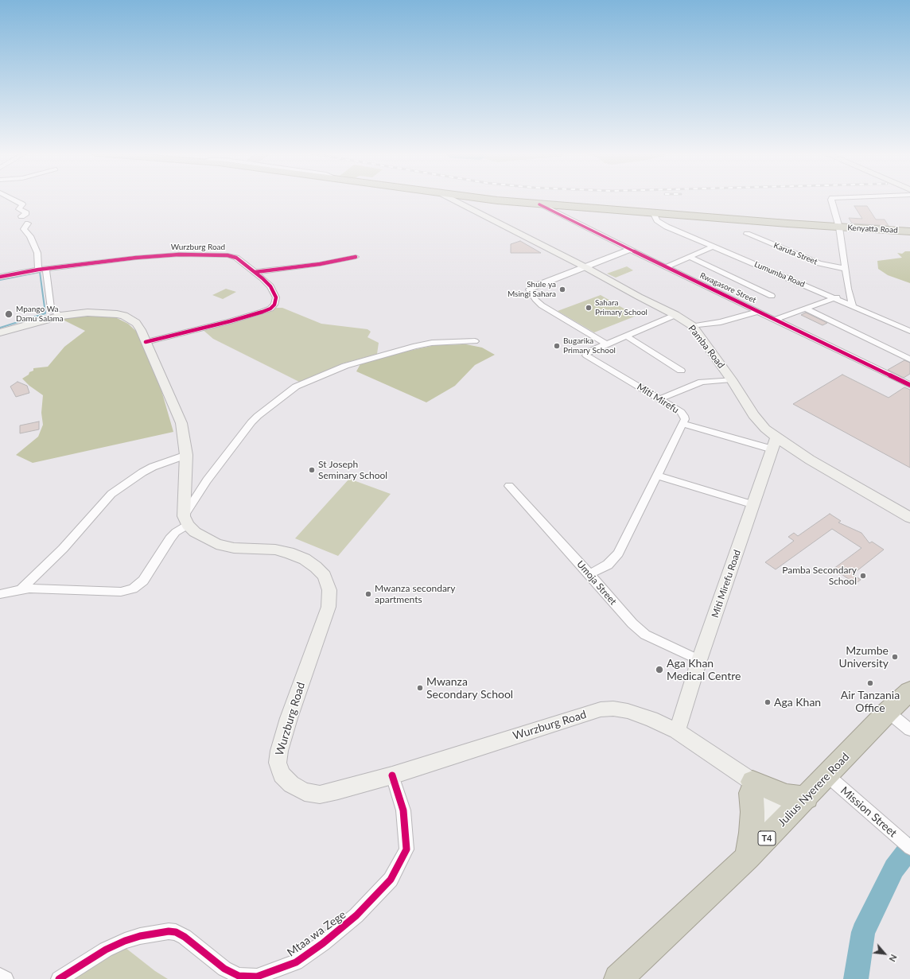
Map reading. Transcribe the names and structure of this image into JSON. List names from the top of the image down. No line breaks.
{"streets":{"highway":["Kenyatta Road","Julius Nyerere Road","T4"],"main road":["Wurzburg Road","Pamba Road","Miti Mirefu Road"],"street":["Karuta Street","Lumumba Road","Rwagasore Street","Miti Mirefu","Umoja Street","Mission Street","Mtaa wa Zege"]},"crossings":[["Kenyatta Road","Lumumba Road"],["Kenyatta Road","Rwagasore Street"],["Wurzburg Road","Miti Mirefu Road"],["Wurzburg Road","Julius Nyerere Road"],["Wurzburg Road","Mtaa wa Zege"],["Pamba Road","Miti Mirefu"],["Pamba Road","Miti Mirefu Road"],["Miti Mirefu","Umoja Street"],["Umoja Street","Miti Mirefu Road"],["Julius Nyerere Road","Mission Street"]],"places":["Shule ya Msingi Sahara","Sahara Primary School","Mpango Wa Damu Salama","Bugarika Primary School","St Joseph Seminary School","Pamba Secondary School","Mwanza secondary apartments","Mzumbe University","Aga Khan Medical Centre","Air Tanzania Office","Mwanza Secondary School","Aga Khan"],"north":"bottom right"}
